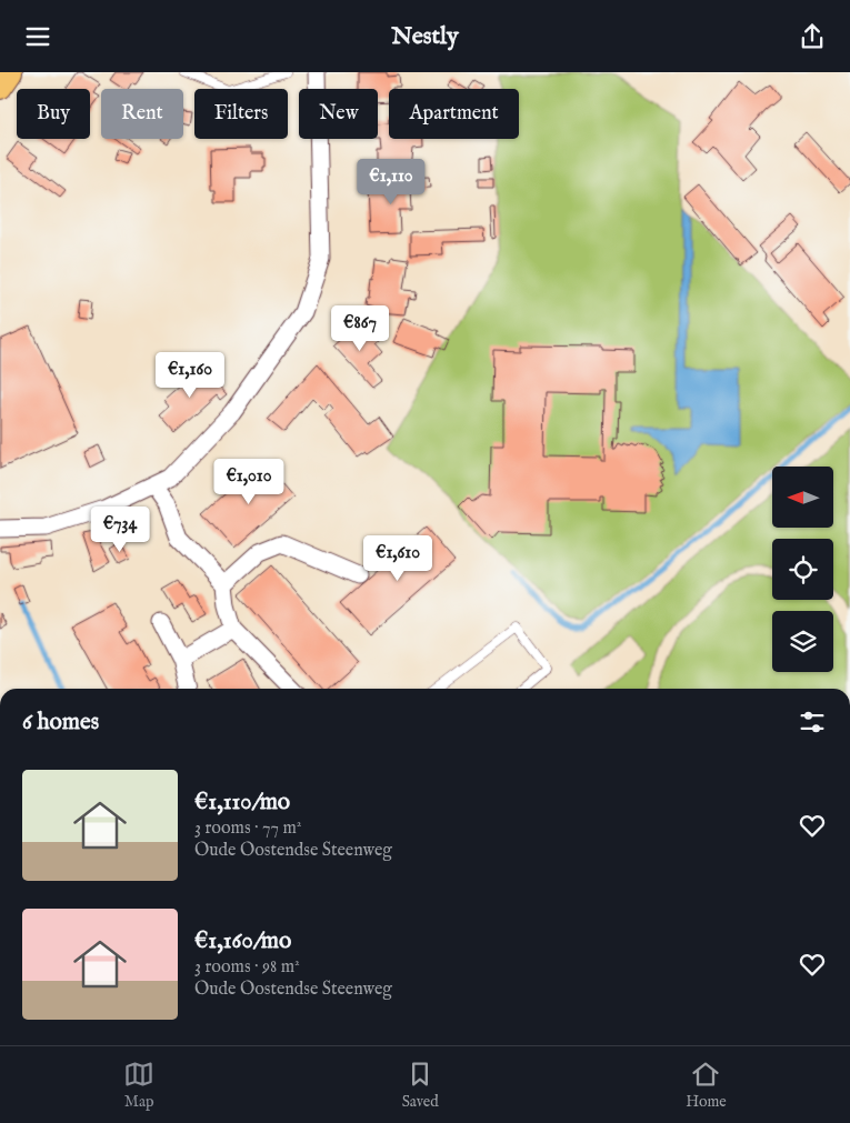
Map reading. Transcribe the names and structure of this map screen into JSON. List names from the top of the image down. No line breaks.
{"north":"left","page":{"header":"Nestly","chip":["Buy","Rent","Filters","New","Apartment"],"price":["€1,110","€867","€1,160","€1,010","€734","€1,610"],"heading":"6 homes","list":[{"name":"€1,110/mo","note":"3 rooms · 77 m² · Oude Oostendse Steenweg"},{"name":"€1,160/mo","note":"3 rooms · 98 m² · Oude Oostendse Steenweg"}],"tabs":["Map","Saved","Home"]}}
